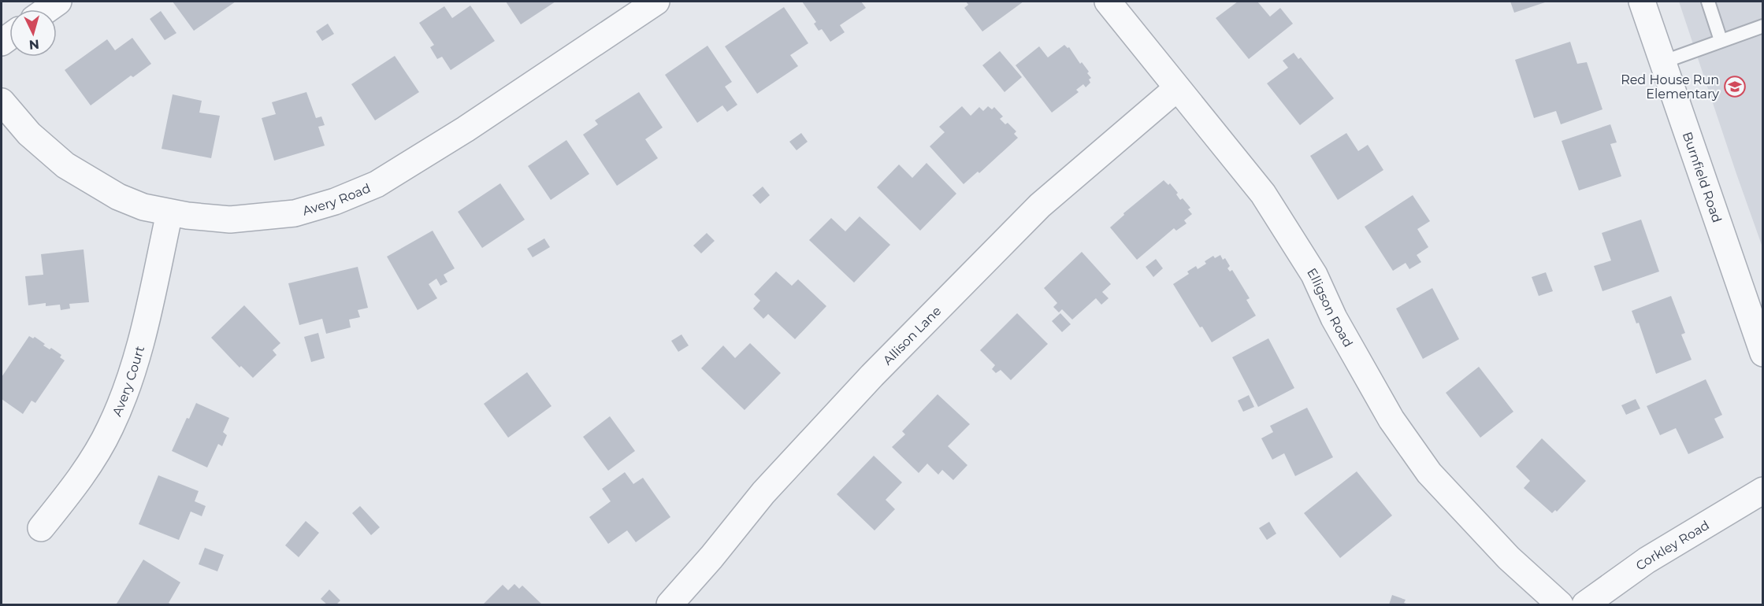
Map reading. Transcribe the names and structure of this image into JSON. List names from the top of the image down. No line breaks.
{"streets":{"street":["Burnfield Road","Avery Road","Elligson Road","Allison Lane","Avery Court","Corkley Road"]},"crossings":[["Avery Road","Avery Court"],["Elligson Road","Allison Lane"]],"places":{"school or university":["Red House Run Elementary"]},"north":"bottom"}
